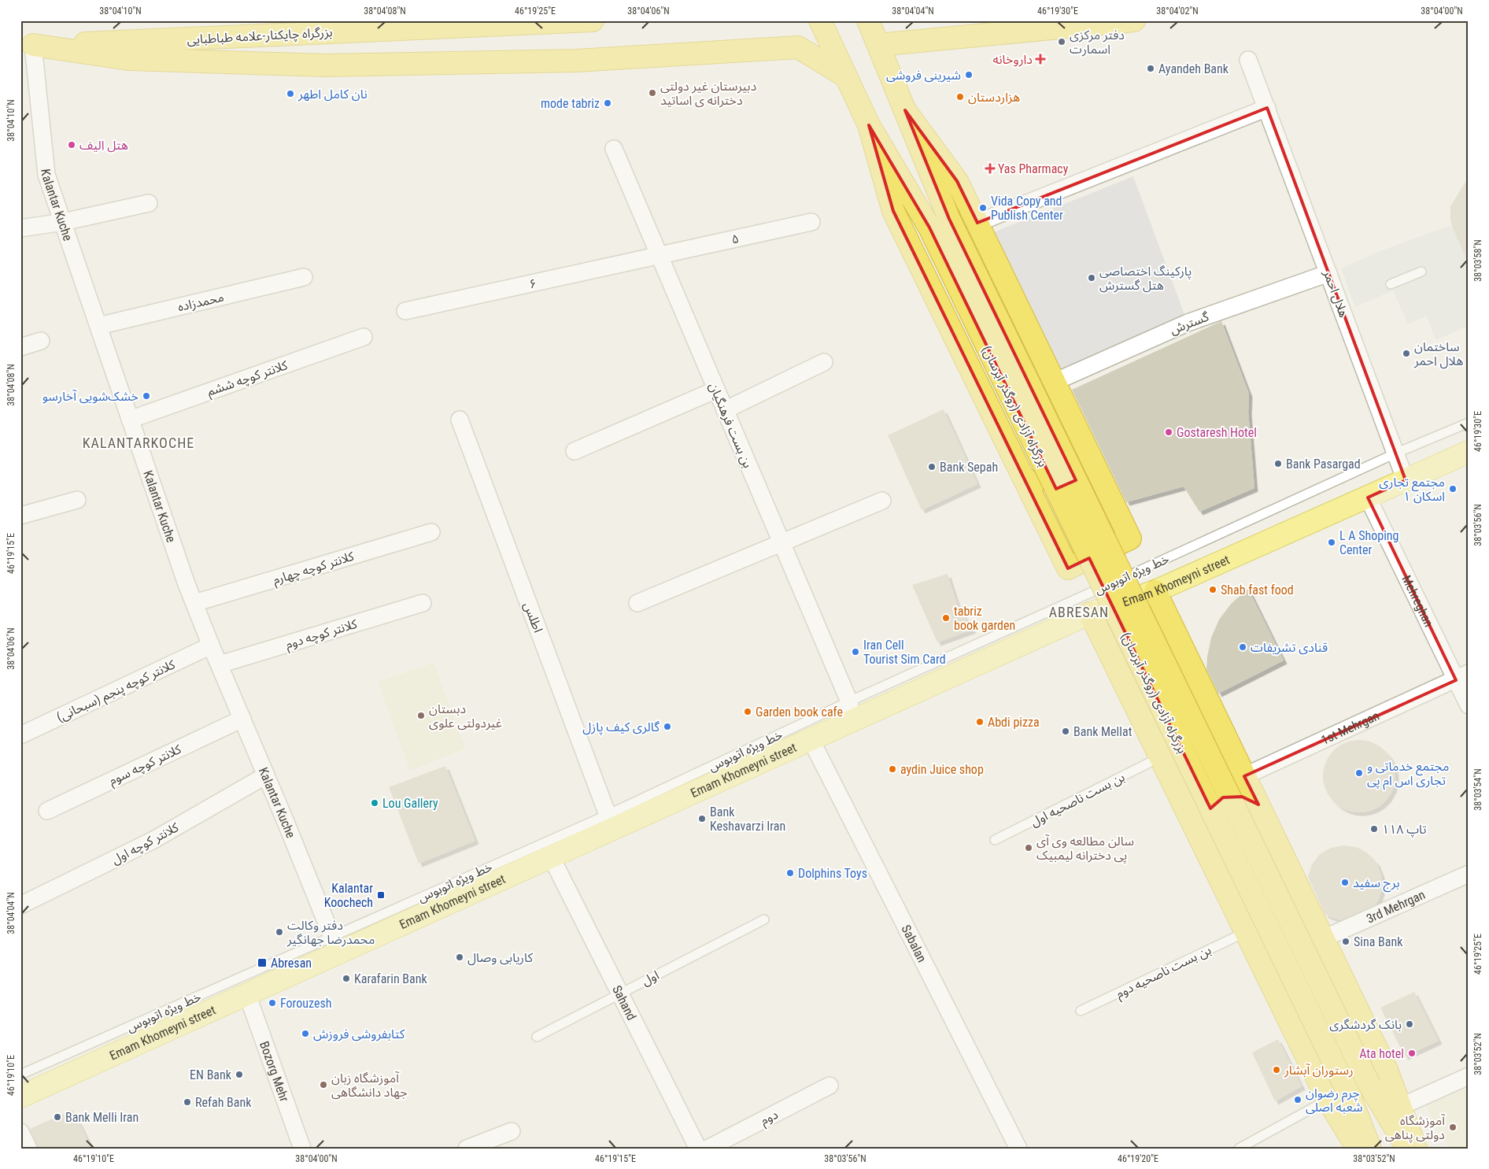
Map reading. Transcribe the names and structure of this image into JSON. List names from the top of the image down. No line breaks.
{"streets":{"highway":["بزرگراه چایکنار-علامه طباطبایی","بزرگراه آزادی (روگذر آبرسان)"],"main road":["Emam Khomeyni street"],"street":["Kalantar Kuche","۵","۶","هلال احمر","محمدزاده","گسترش","کلانتر کوچه ششم","بن بست فرهنگیان","کلانتر کوچه چهارم","Mehreghan","اطلس","کلانتر کوچه دوم","کلانتر کوچه پنجم (سبحانی)","1st Mehrgan","کلانتر کوچه سوم","کلانتر کوچه اول","3rd Mehrgan","Sabalan","Sahand","Bozorg Mehr","دوم"],"lane":["خط ویژه اتوبوس","بن بست ناصحیه اول","بن بست ناصحیه دوم","اول"]},"crossings":[["بزرگراه چایکنار-علامه طباطبایی","Kalantar Kuche"],["Kalantar Kuche","محمدزاده"],["Kalantar Kuche","کلانتر کوچه ششم"],["Kalantar Kuche","کلانتر کوچه چهارم"],["Kalantar Kuche","خط ویژه اتوبوس"],["Kalantar Kuche","Emam Khomeyni street"],["Kalantar Kuche","کلانتر کوچه دوم"],["Kalantar Kuche","کلانتر کوچه پنجم (سبحانی)"],["Kalantar Kuche","کلانتر کوچه سوم"],["Kalantar Kuche","کلانتر کوچه اول"],["۵","۶"],["۵","بن بست فرهنگیان"],["۶","بن بست فرهنگیان"],["هلال احمر","گسترش"],["هلال احمر","خط ویژه اتوبوس"],["هلال احمر","Emam Khomeyni street"],["بن بست فرهنگیان","خط ویژه اتوبوس"],["بن بست فرهنگیان","Emam Khomeyni street"],["خط ویژه اتوبوس","Emam Khomeyni street"],["خط ویژه اتوبوس","اطلس"],["Emam Khomeyni street","Mehreghan"],["Emam Khomeyni street","اطلس"],["Emam Khomeyni street","Sabalan"],["Emam Khomeyni street","Sahand"],["Emam Khomeyni street","Bozorg Mehr"],["Mehreghan","1st Mehrgan"],["اول","Sahand"]],"districts":["KALANTARKOCHE","ABRESAN"],"places":{"other":["دفتر مرکزی اسمارت","Ayandeh Bank","شیرینی فروشی","دبیرستان غیر دولتی دخترانه ی اساتید","نان کامل اطهر","هزاردستان","mode tabriz","هتل الیف","Vida Copy and Publish Center","پارکینگ اختصاصی هتل گسترش","ساختمان هلال احمر","خشک‌شویی آخارسو","Gostaresh Hotel","Bank Pasargad","Bank Sepah","مجتمع تجاری اسکان ۱","L A Shoping Center","Shab fast food","tabriz book garden","قنادی تشریفات","Iran Cell Tourist Sim Card","Garden book cafe","دبستان غیردولتی علوی","Abdi pizza","گالری کیف پازل","Bank Mellat","aydin Juice shop","مجتمع خدماتی و تجاری اس ام پی","Lou Gallery","Bank Keshavarzi Iran","تاپ ۱۱۸","سالن مطالعه وی آی پی دخترانه لیمبیک","Dolphins Toys","برج سفید","دفتر وکالت محمدرضا جهانگیر","Sina Bank","کاریابی وصال","Karafarin Bank","Forouzesh","بانک گردشگری","کتابفروشی فروزش","Ata hotel","رستوران آبشار","EN Bank","آموزشگاه زبان جهاد دانشگاهی","چرم رضوان شعبه اصلی","Refah Bank","Bank Melli Iran","آموزشگاه دولتی پناهی"],"health":["داروخانه","Yas Pharmacy"],"transit":["Kalantar Koochech","Abresan"]},"coordinates":["38°04'10\"N","38°04'08\"N","46°19'25\"E","38°04'06\"N","38°04'04\"N","46°19'30\"E","38°04'02\"N","38°04'00\"N","38°03'58\"N","38°03'56\"N","46°19'15\"E","38°03'54\"N","38°03'52\"N","46°19'10\"E","46°19'20\"E"]}
